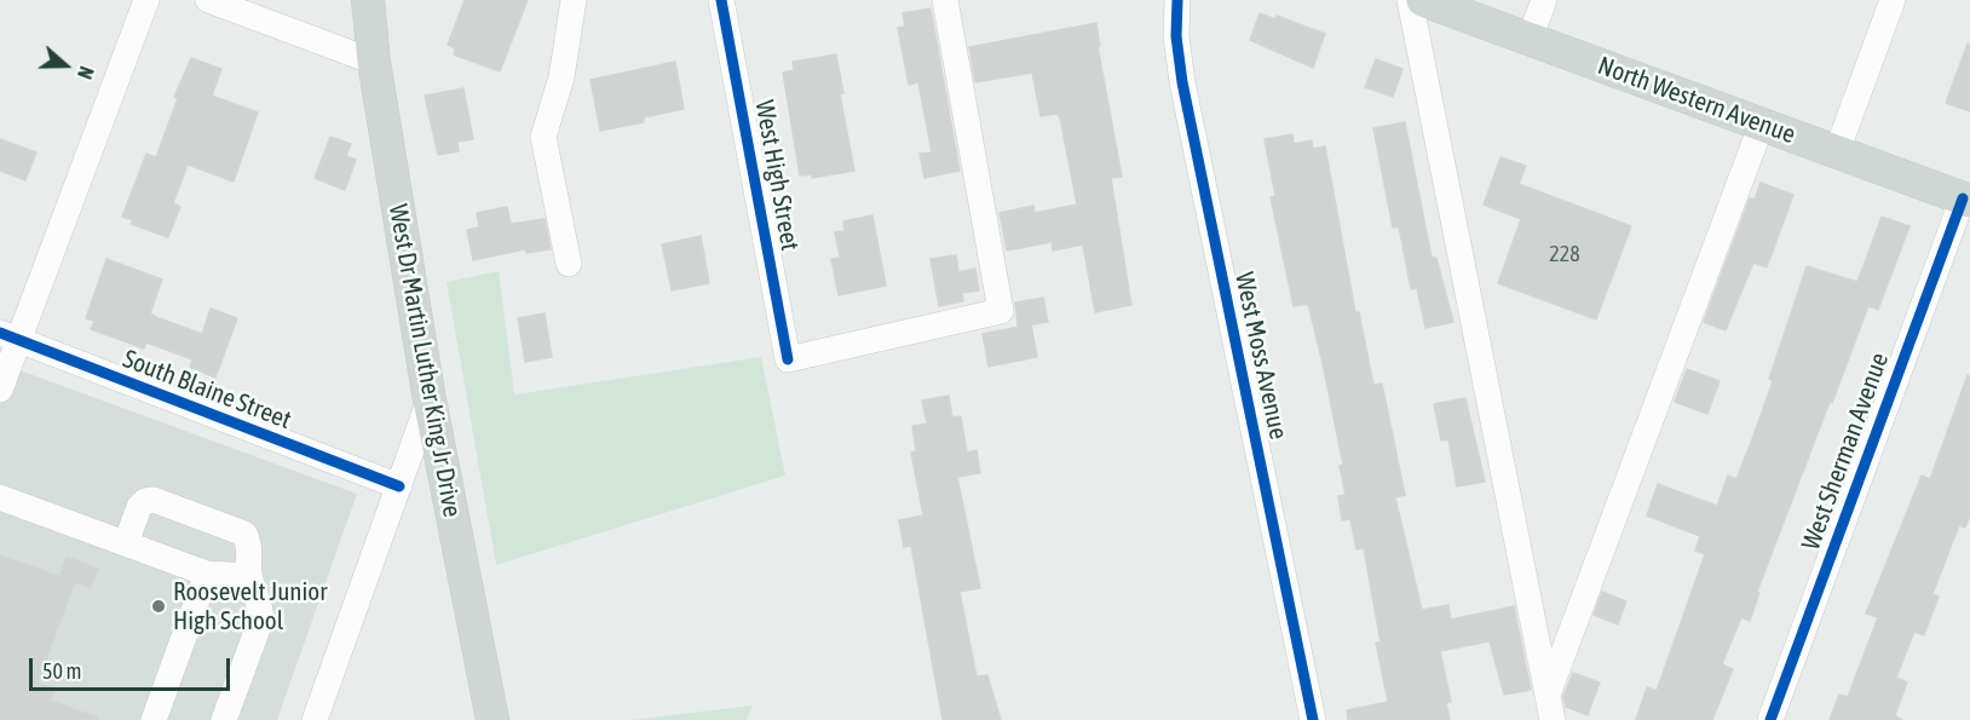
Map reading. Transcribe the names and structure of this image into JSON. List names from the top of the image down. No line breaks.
{"streets":{"main road":["North Western Avenue","West Dr Martin Luther King Jr Drive"],"street":["West High Street","West Moss Avenue","South Blaine Street","West Sherman Avenue"]},"crossings":[["North Western Avenue","West Sherman Avenue"]],"places":["Roosevelt Junior High School"],"house_numbers":["228"],"scale_bar":"50 m","north":"right"}
